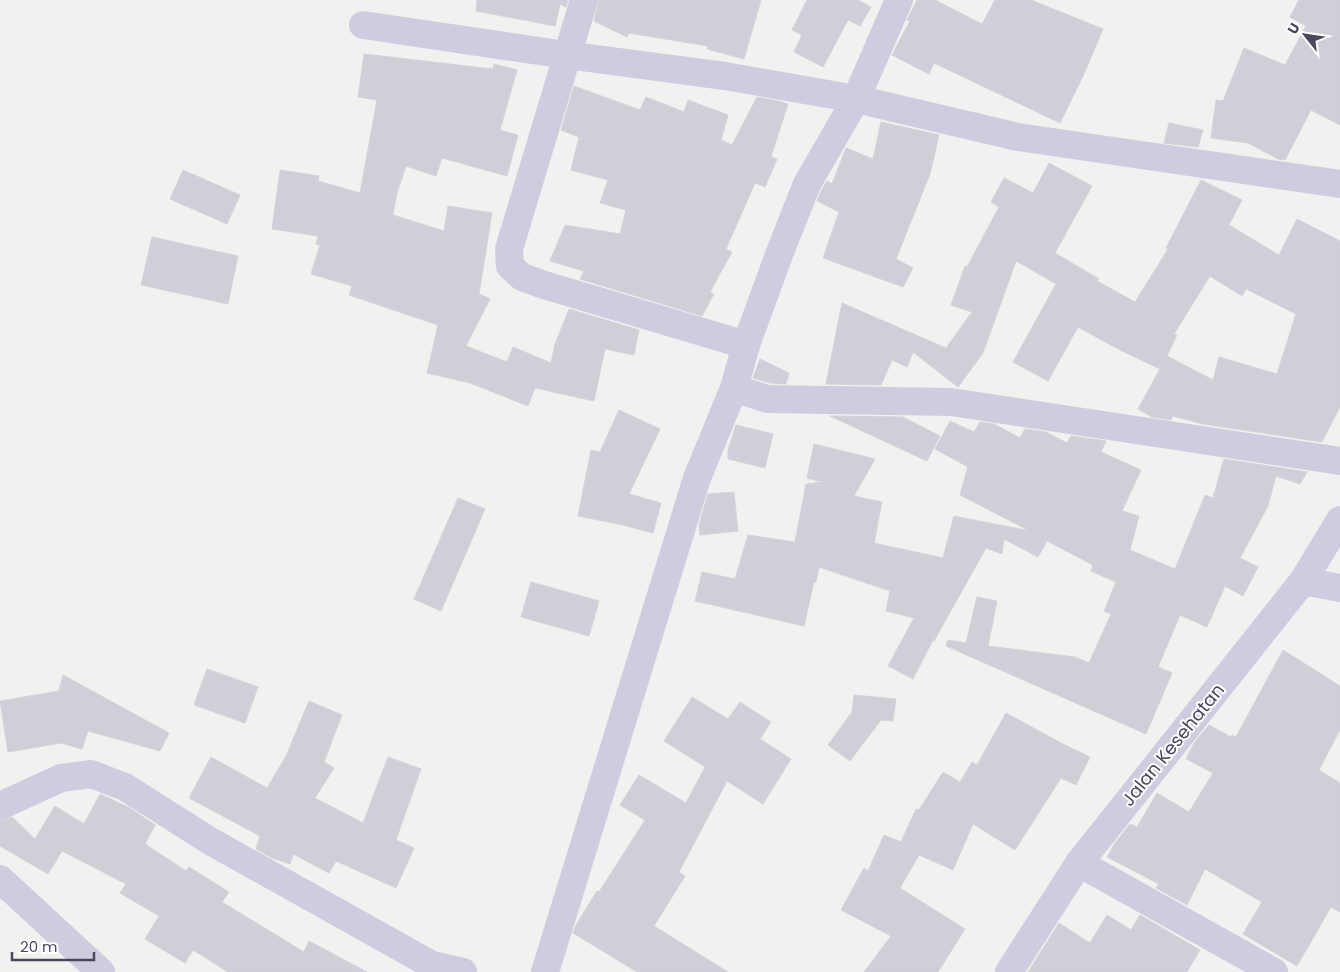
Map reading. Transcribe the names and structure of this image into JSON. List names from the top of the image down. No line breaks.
{"streets":{"street":["Jalan Kesehatan"]},"scale_bar":"20 m","north":"top left"}
